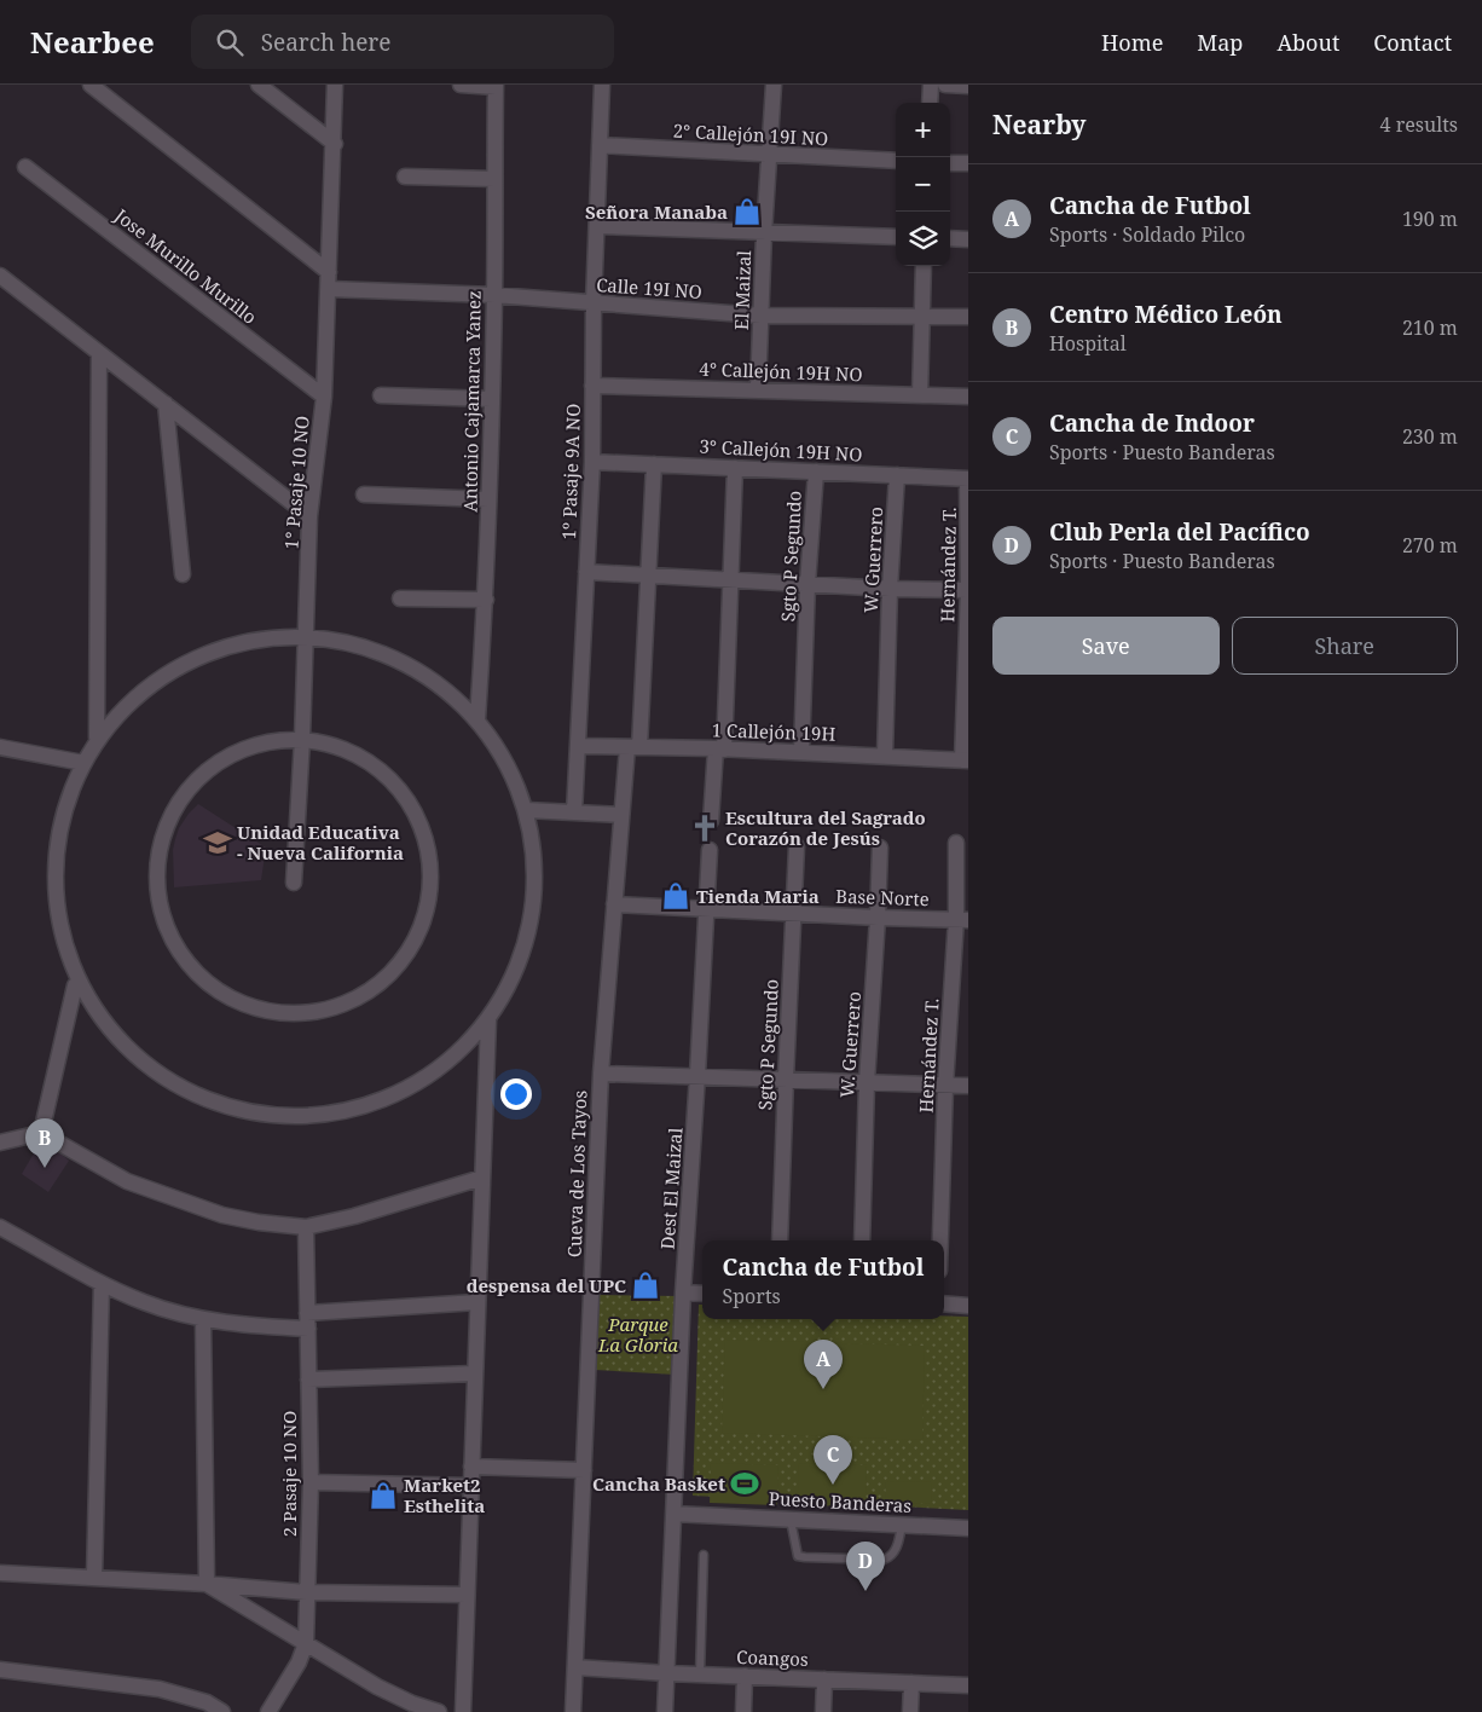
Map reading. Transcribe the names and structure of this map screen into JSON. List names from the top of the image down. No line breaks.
{"streets":{"street":["2° Callejón 19I NO","Jose Murillo Murillo","Calle 19I NO","El Maizal","4° Callejón 19H NO","Antonio Cajamarca Yanez","3° Callejón 19H NO","1º Pasaje 9A NO","1° Pasaje 10 NO","Sgto P Segundo","W. Guerrero","Hernández T.","1 Callejón 19H","Base Norte","Cueva de Los Tayos","Dest El Maizal","2 Pasaje 10 NO","Puesto Banderas","Coangos"]},"crossings":[["2° Callejón 19I NO","El Maizal"],["2° Callejón 19I NO","1º Pasaje 9A NO"],["Jose Murillo Murillo","1° Pasaje 10 NO"],["Calle 19I NO","El Maizal"],["Calle 19I NO","Antonio Cajamarca Yanez"],["Calle 19I NO","1º Pasaje 9A NO"],["Calle 19I NO","1° Pasaje 10 NO"],["El Maizal","4° Callejón 19H NO"],["4° Callejón 19H NO","1º Pasaje 9A NO"],["3° Callejón 19H NO","1º Pasaje 9A NO"],["3° Callejón 19H NO","Sgto P Segundo"],["3° Callejón 19H NO","W. Guerrero"],["3° Callejón 19H NO","Hernández T."],["3° Callejón 19H NO","Cueva de Los Tayos"],["1º Pasaje 9A NO","1 Callejón 19H"],["Sgto P Segundo","1 Callejón 19H"],["Sgto P Segundo","Base Norte"],["W. Guerrero","1 Callejón 19H"],["W. Guerrero","Base Norte"],["Hernández T.","1 Callejón 19H"],["Hernández T.","Base Norte"],["1 Callejón 19H","Cueva de Los Tayos"],["Base Norte","Cueva de Los Tayos"],["Base Norte","Dest El Maizal"],["Cueva de Los Tayos","Coangos"],["Dest El Maizal","Puesto Banderas"],["Dest El Maizal","Coangos"]],"parks":["Parque La Gloria"],"places":{"shop":["Señora Manaba","Tienda Maria","despensa del UPC","Market2 Esthelita"],"church":["Escultura del Sagrado Corazón de Jesús"],"school or university":["Unidad Educativa - Nueva California"],"sports":["Cancha Basket"]},"page":{"header":"Nearbee","search":"Search here","nav":["Home","Map","About","Contact"],"heading":["Nearby","4 results"],"map_buttons":["+","−"],"list":[{"mark":"A","name":"Cancha de Futbol","note":"Sports · Soldado Pilco","value":"190 m"},{"mark":"B","name":"Centro Médico León","note":"Hospital","value":"210 m"},{"mark":"C","name":"Cancha de Indoor","note":"Sports · Puesto Banderas","value":"230 m"},{"mark":"D","name":"Club Perla del Pacífico","note":"Sports · Puesto Banderas","value":"270 m"}],"buttons":["Save","Share"],"pins":["B","A","C","D"],"popup":["Cancha de Futbol","Sports"]}}
